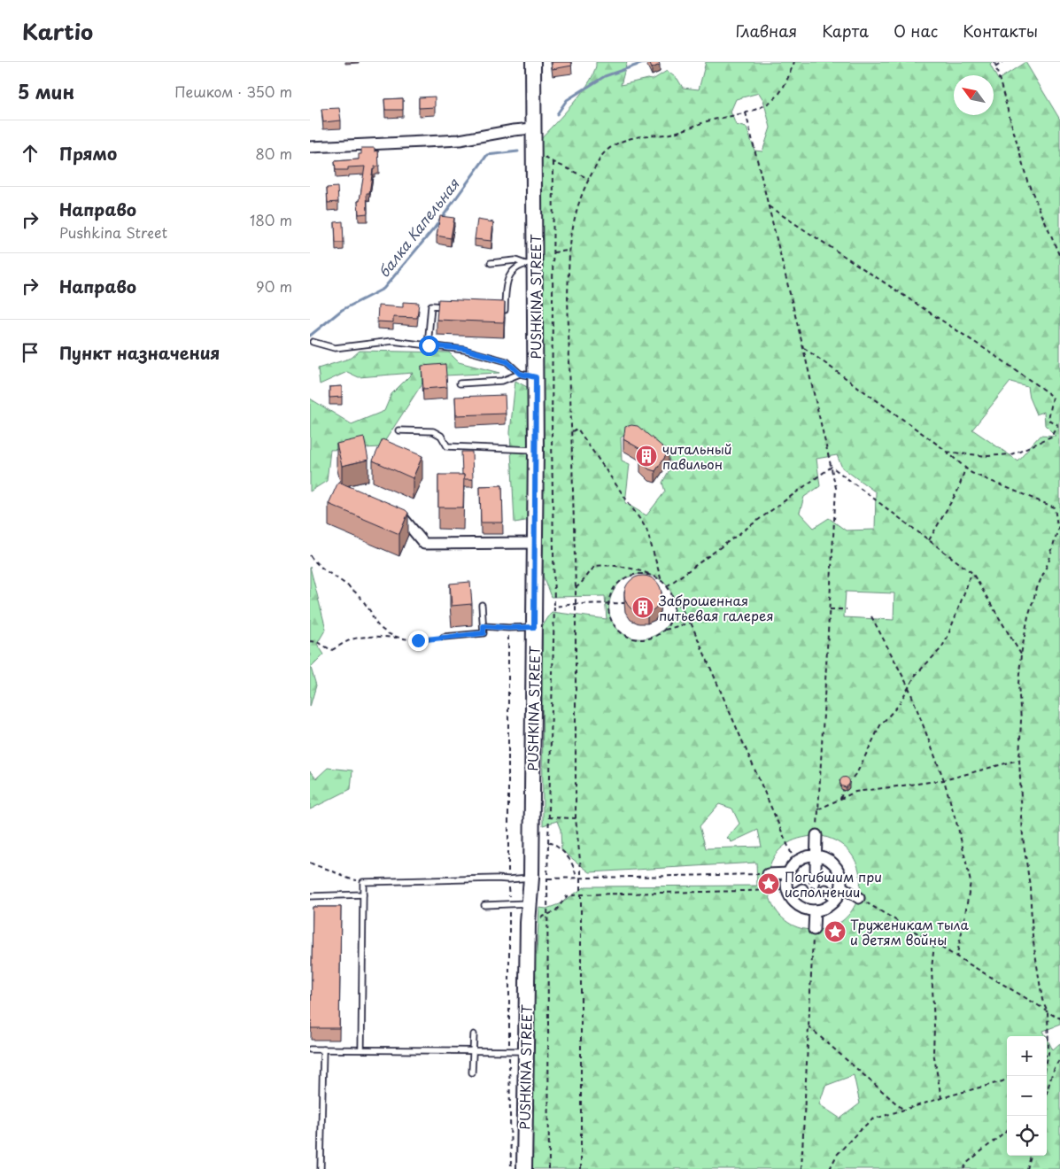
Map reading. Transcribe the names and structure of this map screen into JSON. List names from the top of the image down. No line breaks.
{"streets":{"street":["PUSHKINA STREET"]},"water":["балка Капельная"],"places":{"building":["читальный павильон","Заброшенная питьевая галерея"],"place":["Погибшим при исполнении","Труженикам тыла и детям войны"]},"north":"top left","page":{"header":"Kartio","nav":["Главная","Карта","О нас","Контакты"],"heading":["5 мин","Пешком · 350 m"],"list":[["Прямо","80 m"],["Направо","Pushkina Street","180 m"],["Направо","90 m"],"Пункт назначения"],"map_buttons":["+","−"]}}
